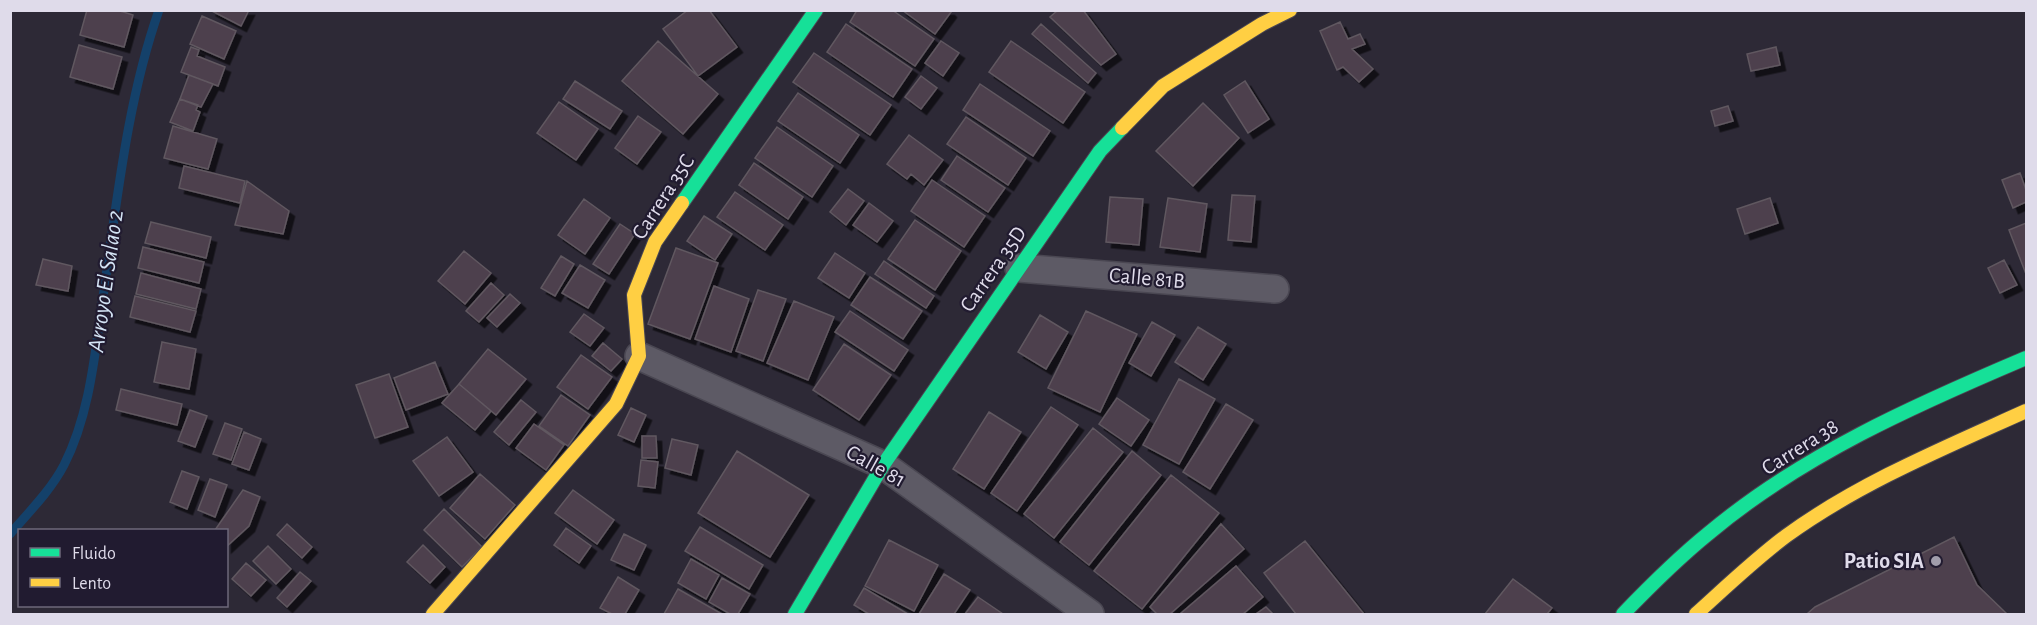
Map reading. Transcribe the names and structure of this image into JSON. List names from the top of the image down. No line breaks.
{"streets":{"street":["Carrera 35C","Carrera 35D","Calle 81B","Carrera 38","Calle 81"]},"crossings":[["Carrera 35C","Calle 81"],["Carrera 35D","Calle 81B"],["Carrera 35D","Calle 81"]],"water":["Arroyo El Salao 2"],"places":["Patio SIA"],"legend":["Fluido","Lento"]}
